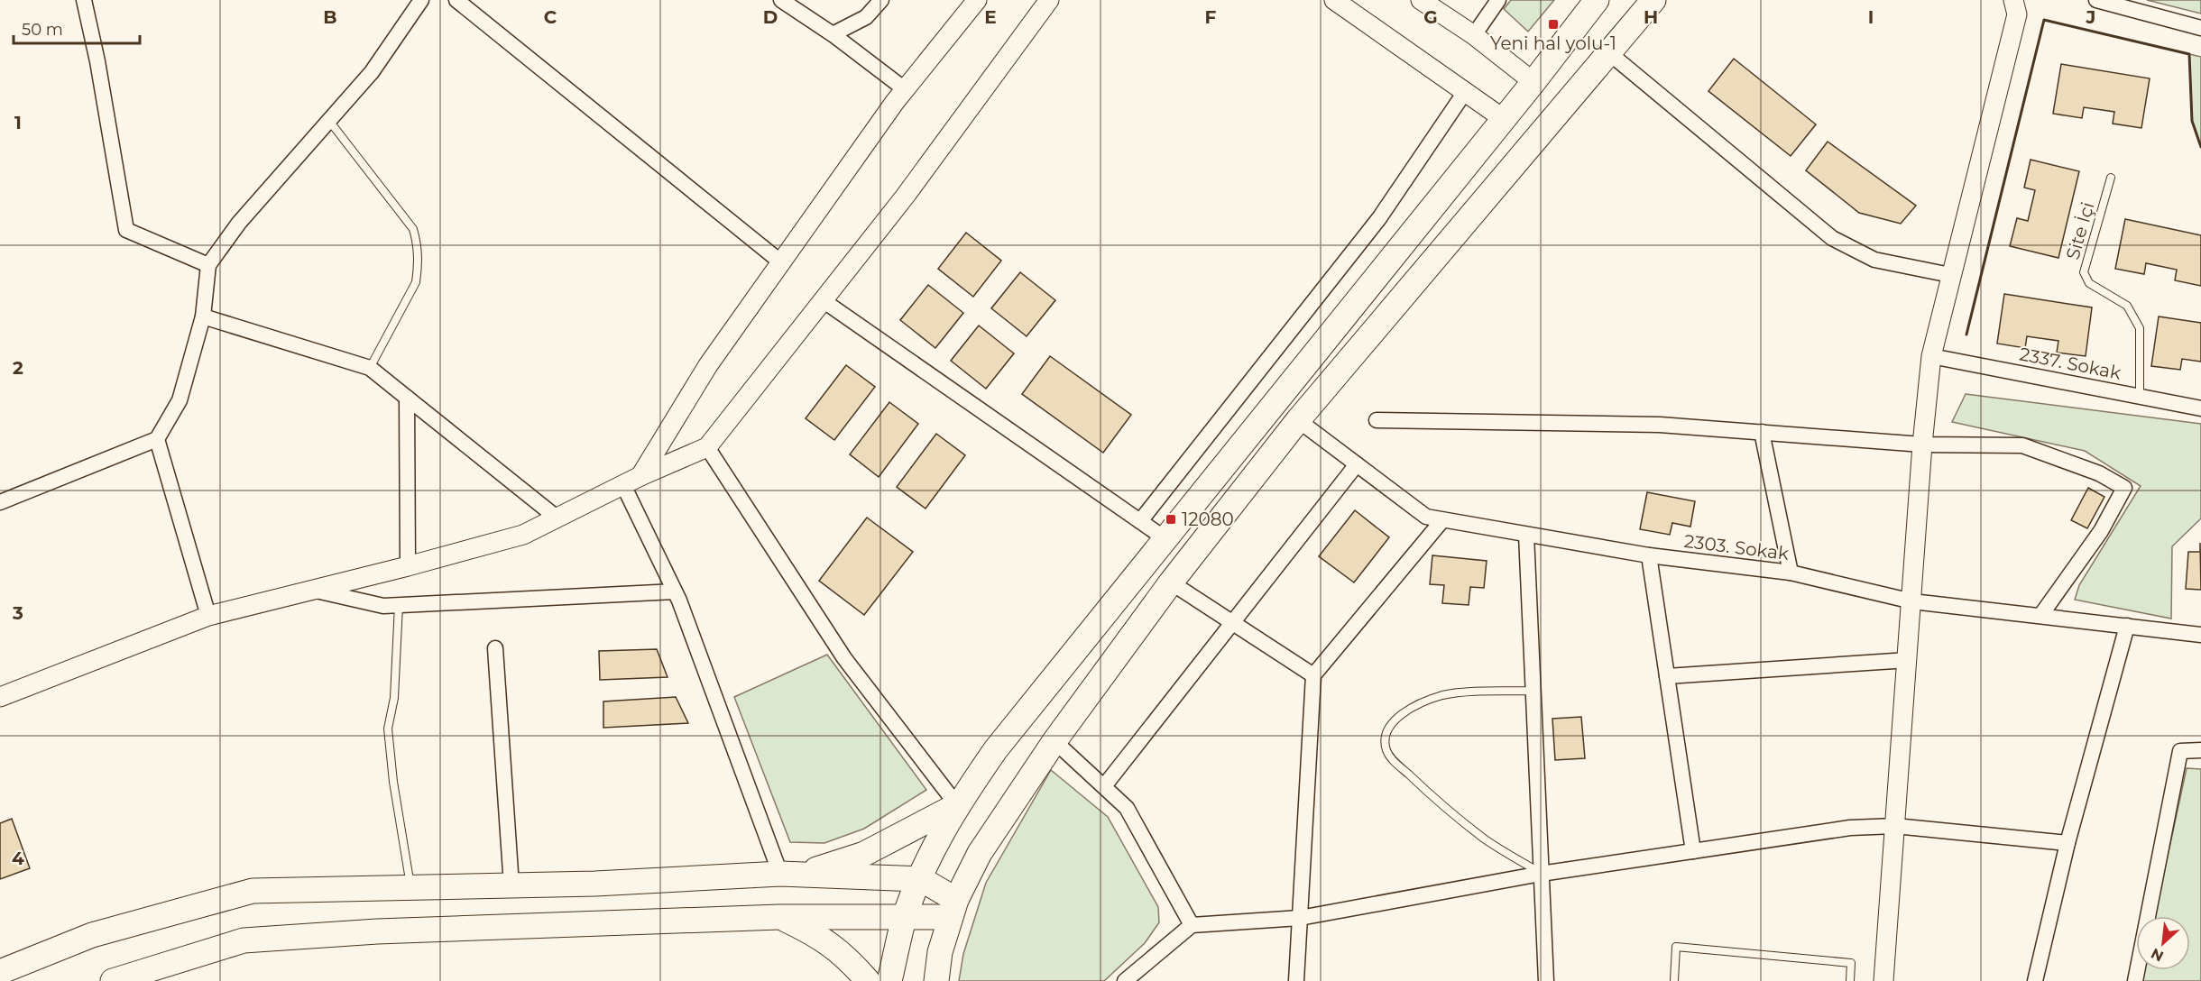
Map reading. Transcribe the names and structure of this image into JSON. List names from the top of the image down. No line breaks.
{"streets":{"street":["2337. Sokak","2303. Sokak"],"lane":["Site İçi"]},"crossings":[["Site İçi","2337. Sokak"]],"places":{"transit":["Yeni hal yolu-1","12080"]},"scale_bar":"50 m","north":"bottom left","grid":{"columns":["B","C","D","E","F","G","H","I","J"],"rows":["1","2","3","4"]}}
